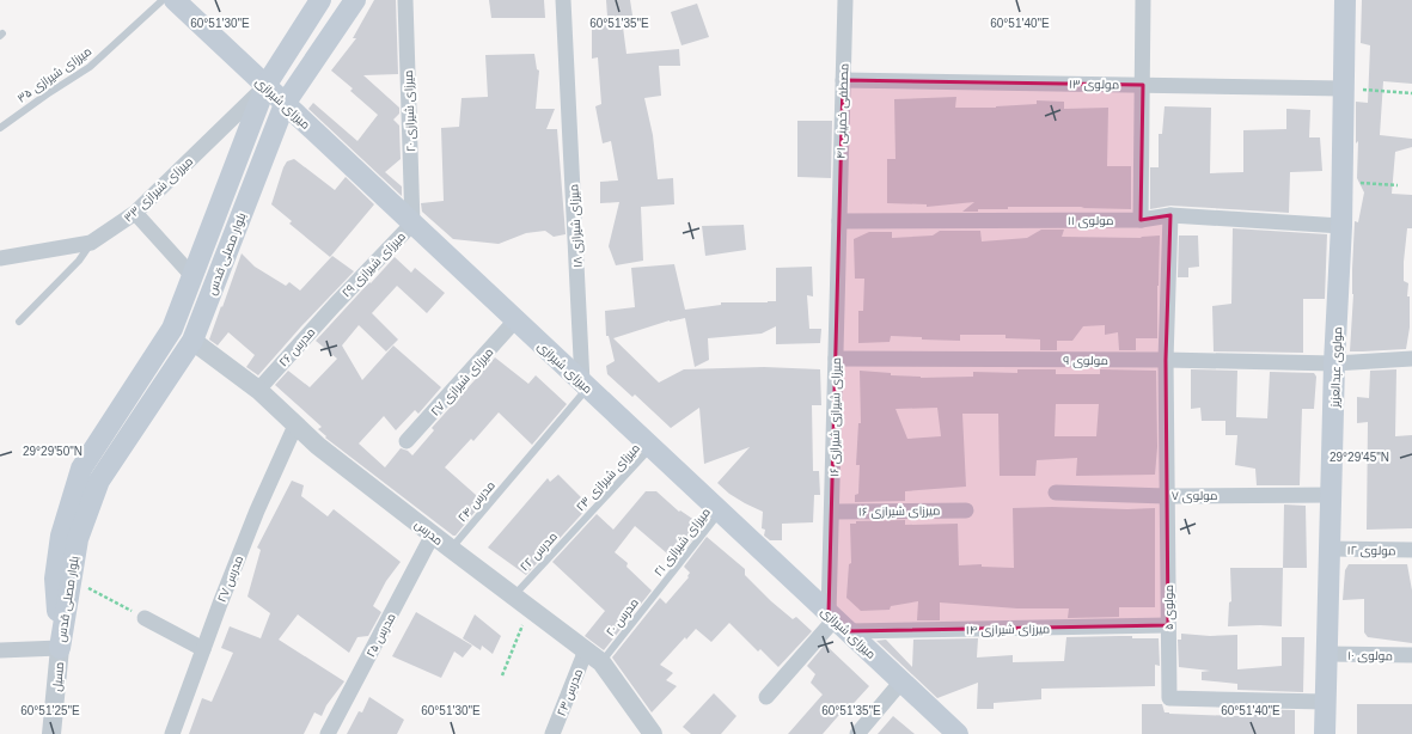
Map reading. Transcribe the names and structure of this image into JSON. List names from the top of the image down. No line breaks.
{"streets":{"main road":["میرزای شیرازی","بلوار مصلی قدس","مولوی عبدالعزیز"],"street":["مولوی ۱۳","میرزای شیرازی ۲۰","مصطفی خمینی ۴۱","میرزای شیرازی ۳۳","مولوی ۱۱","میرزای شیرازی ۱۸","میرزای شیرازی ۲۹","مدرس ۲۶","مولوی ۹","میرزای شیرازی ۲۷","میرزای شیرازی شیرازی ۱۶","مولوی ۷","میرزای شیرازی ۱۶","مدرس","مولوی ۱۲","مدرس ۲۷","مولوی ۵","میرزای شیرازی ۱۴","مدرس ۲۵","مولوی ۱۰","مسیل","مدرس ۲۳"],"lane":["میرزای شیرازی ۳۵","میرزای شیرازی ۲۳","مدرس ۲۴","میرزای شیرازی ۲۱","مدرس ۲۲","مدرس ۲۰"]},"crossings":[["مولوی ۱۳","مصطفی خمینی ۴۱"],["مولوی ۱۳","مولوی عبدالعزیز"],["میرزای شیرازی","میرزای شیرازی ۲۰"],["میرزای شیرازی","میرزای شیرازی ۳۳"],["میرزای شیرازی","میرزای شیرازی ۱۸"],["میرزای شیرازی","بلوار مصلی قدس"],["میرزای شیرازی","میرزای شیرازی ۲۹"],["میرزای شیرازی","میرزای شیرازی ۲۷"],["میرزای شیرازی","میرزای شیرازی شیرازی ۱۶"],["میرزای شیرازی","میرزای شیرازی ۲۳"],["میرزای شیرازی","مدرس ۲۴"],["میرزای شیرازی","میرزای شیرازی ۲۱"],["میرزای شیرازی","میرزای شیرازی ۱۴"],["میرزای شیرازی ۲۰","میرزای شیرازی ۲۹"],["مصطفی خمینی ۴۱","مولوی ۱۱"],["مصطفی خمینی ۴۱","میرزای شیرازی شیرازی ۱۶"],["میرزای شیرازی ۳۳","بلوار مصلی قدس"],["مولوی ۱۱","مولوی عبدالعزیز"],["مولوی ۱۱","میرزای شیرازی شیرازی ۱۶"],["مولوی ۱۱","مولوی ۵"],["میرزای شیرازی ۱۸","مدرس ۲۴"],["بلوار مصلی قدس","مدرس"],["بلوار مصلی قدس","مسیل"],["میرزای شیرازی ۲۹","مدرس ۲۶"],["مدرس ۲۶","مدرس"],["مولوی ۹","مولوی عبدالعزیز"],["مولوی ۹","میرزای شیرازی شیرازی ۱۶"],["مولوی ۹","مولوی ۵"],["مولوی عبدالعزیز","مولوی ۷"],["مولوی عبدالعزیز","مولوی ۱۲"],["مولوی عبدالعزیز","مولوی ۵"],["مولوی عبدالعزیز","مولوی ۱۰"],["میرزای شیرازی شیرازی ۱۶","میرزای شیرازی ۱۶"],["میرزای شیرازی شیرازی ۱۶","میرزای شیرازی ۱۴"],["میرزای شیرازی ۲۳","مدرس ۲۲"],["مولوی ۷","مولوی ۵"],["مدرس ۲۴","مدرس"],["مدرس","مدرس ۲۲"],["مدرس","مدرس ۲۷"],["مدرس","مدرس ۲۰"],["مدرس","مدرس ۲۵"],["مدرس","مدرس ۲۳"],["میرزای شیرازی ۲۱","مدرس ۲۰"],["مولوی ۵","میرزای شیرازی ۱۴"]],"coordinates":["60°51'30\"E","60°51'35\"E","60°51'40\"E","29°29'50\"N","29°29'45\"N","60°51'25\"E"]}
